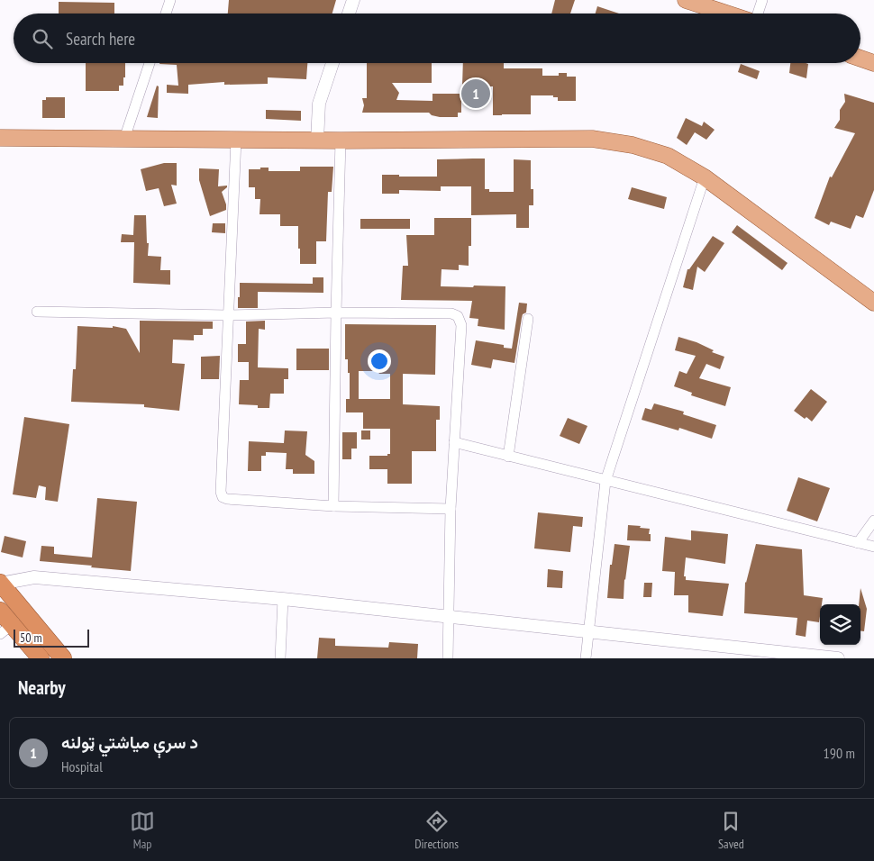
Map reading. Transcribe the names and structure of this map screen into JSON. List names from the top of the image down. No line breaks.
{"scale_bar":"50 m","page":{"search":"Search here","pins":"1","scale":"50 m","heading":"Nearby","list":[{"mark":"1","name":"د سرې مياشتي ټولنه","note":"Hospital","value":"190 m"}],"nav":["Map","Directions","Saved"]}}
